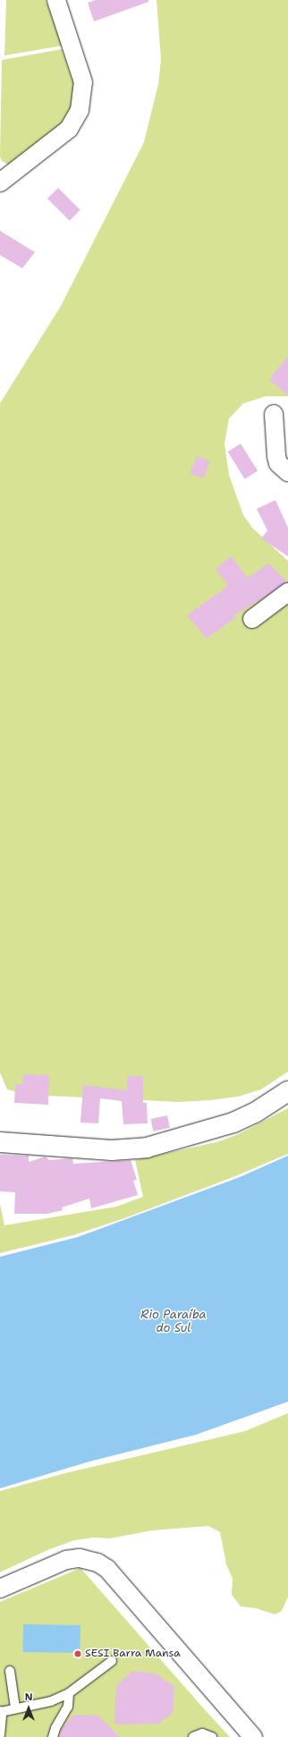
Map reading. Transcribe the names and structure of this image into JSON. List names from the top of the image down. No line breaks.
{"water":["Rio Paraíba do Sul"],"places":["SESI Barra Mansa"],"north":"top"}
